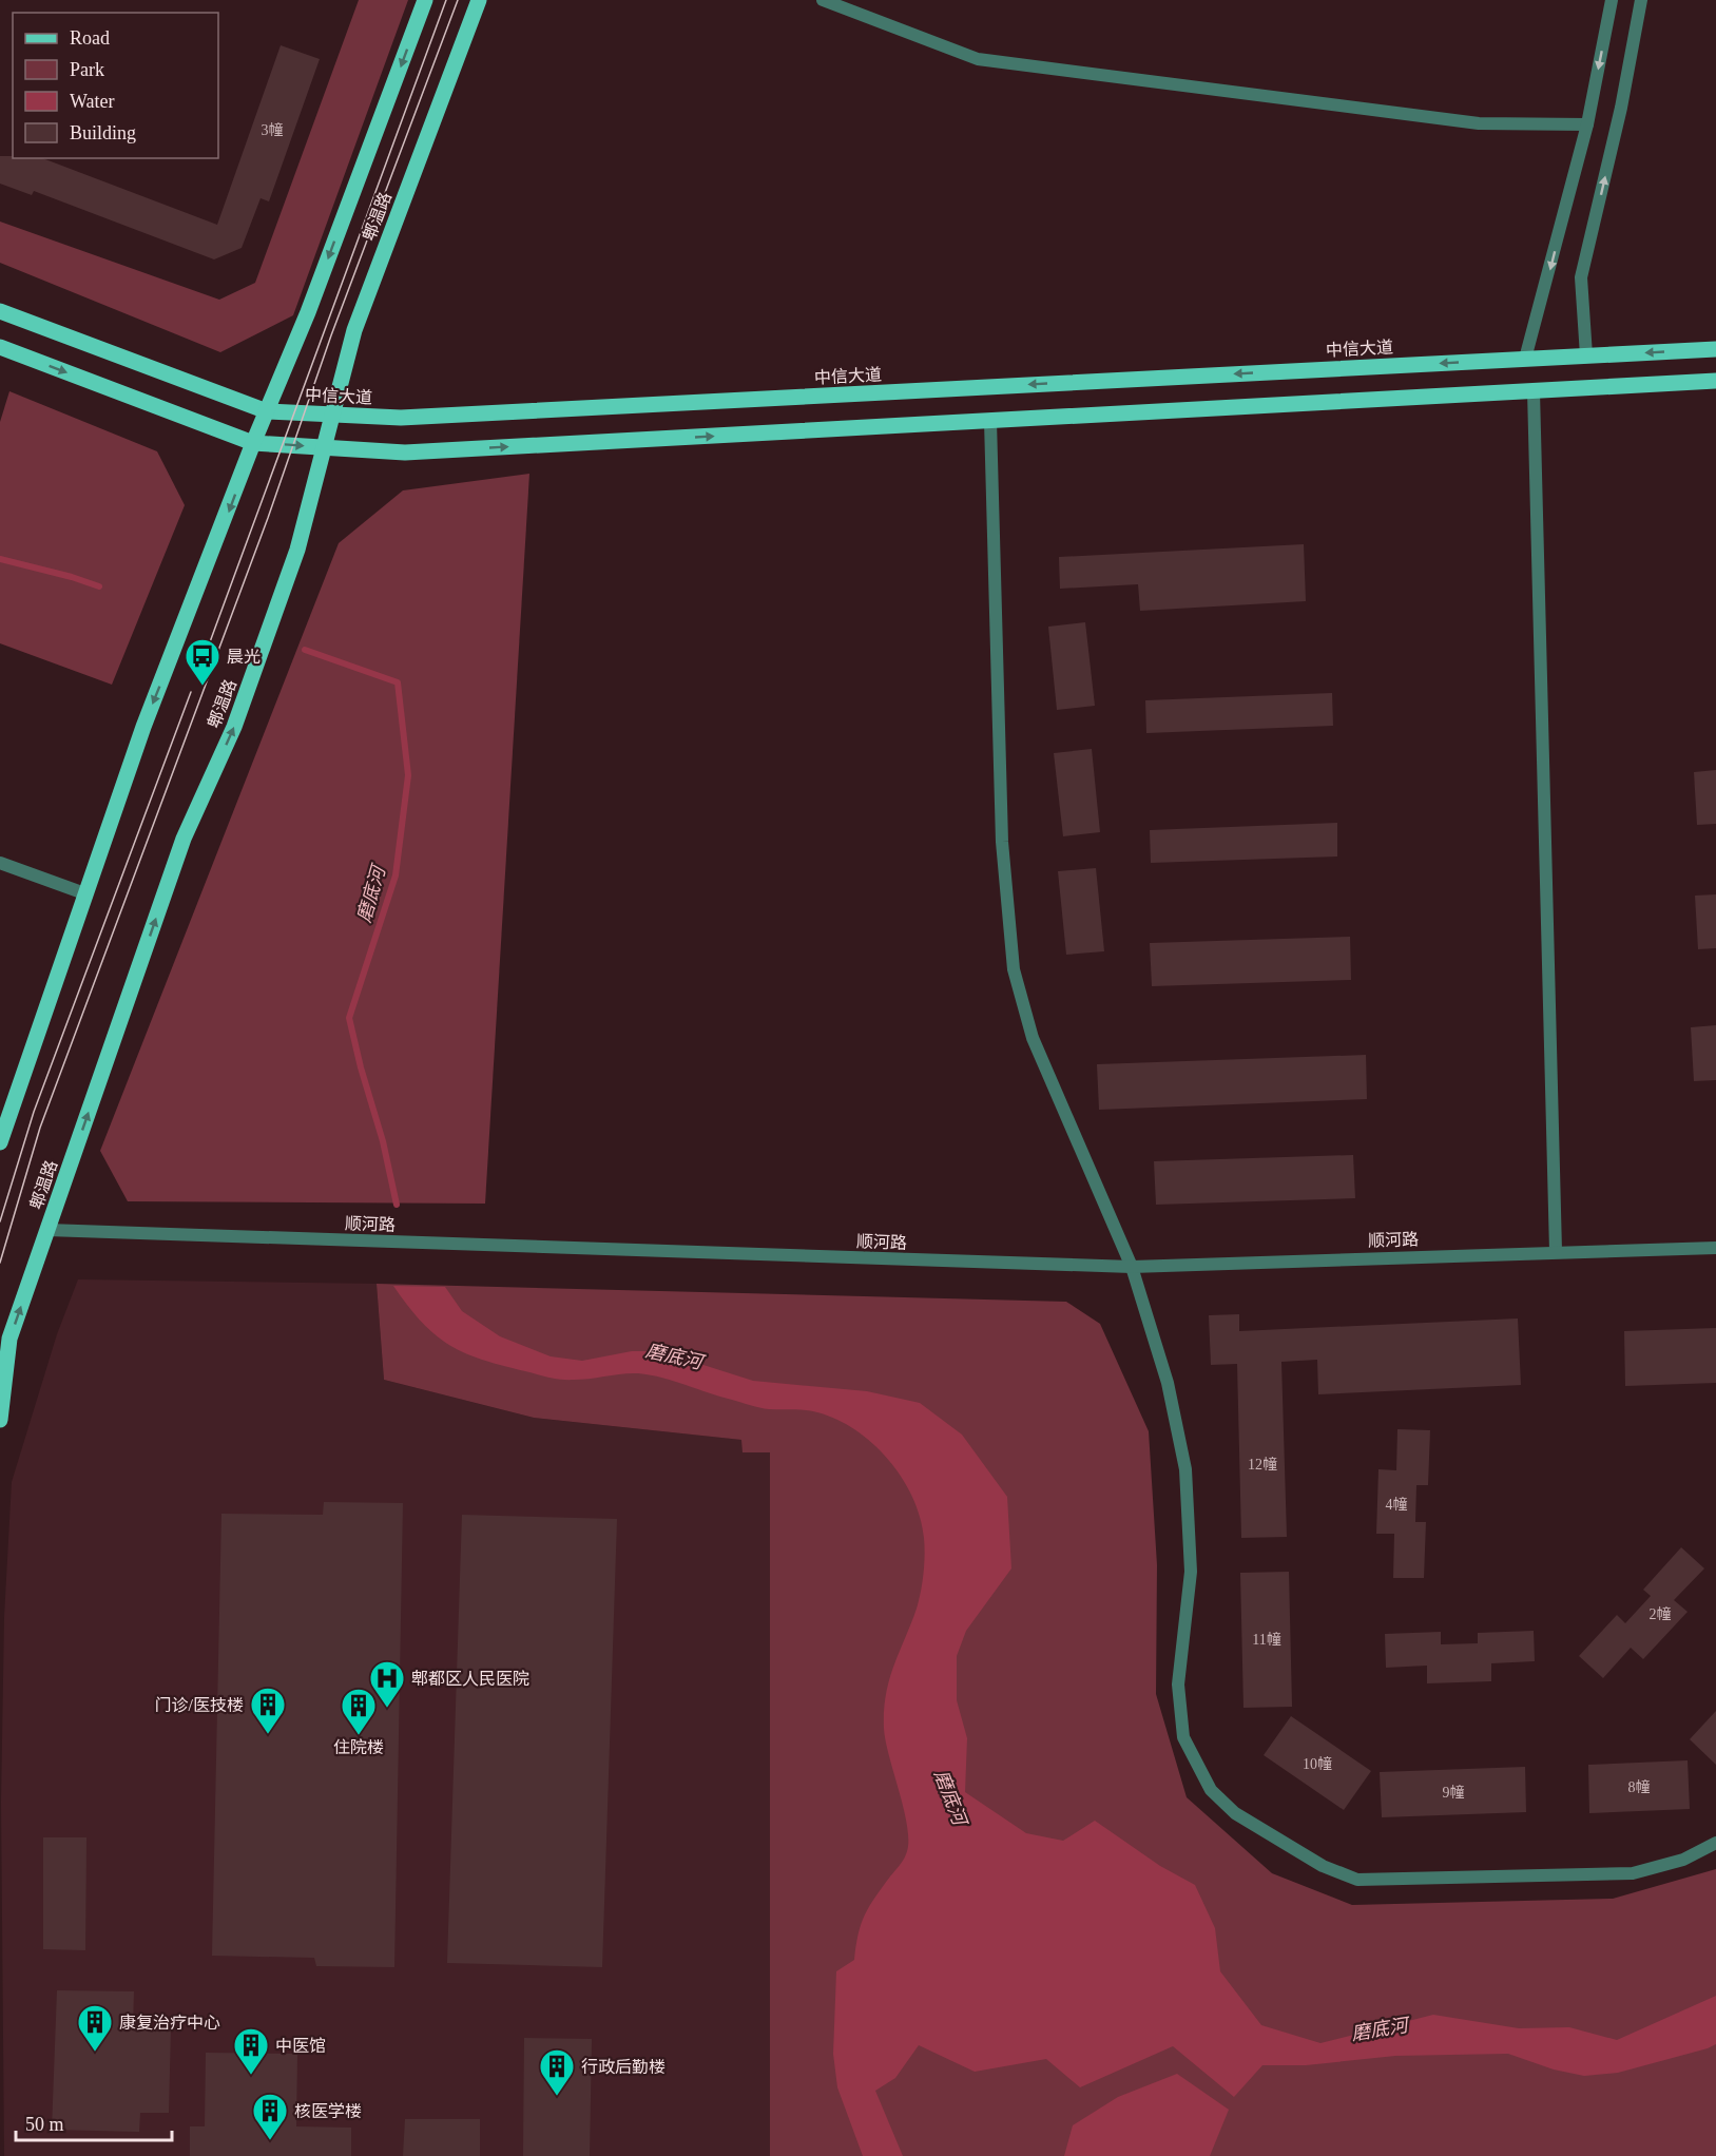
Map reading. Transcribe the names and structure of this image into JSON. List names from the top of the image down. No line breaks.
{"streets":{"main road":["郫温路","中信大道"],"street":["顺河路"]},"crossings":[["郫温路","中信大道"],["郫温路","顺河路"]],"water":["磨底河"],"places":{"bus stop":["晨光"],"hospital":["郫都区人民医院"],"building":["门诊/医技楼","住院楼","康复治疗中心","中医馆","行政后勤楼","核医学楼"]},"house_numbers":["3幢","12幢","4幢","2幢","11幢","10幢","8幢","9幢"],"legend":["Road","Park","Water","Building"],"scale_bar":"50 m"}
